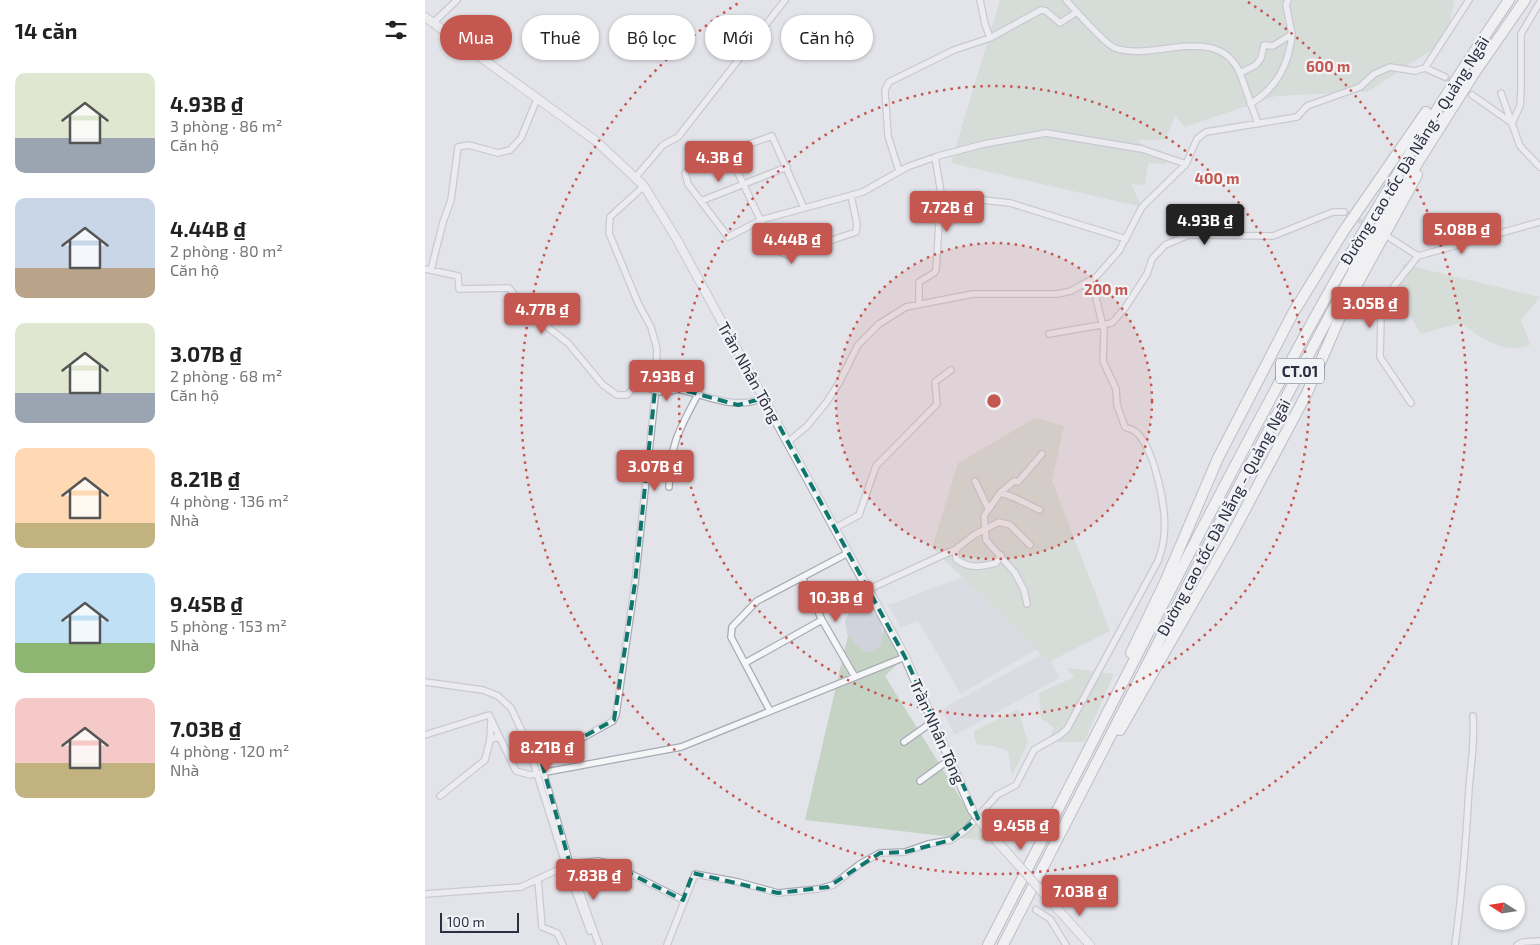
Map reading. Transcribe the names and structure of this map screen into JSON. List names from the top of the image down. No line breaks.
{"streets":{"highway":["Đường cao tốc Đà Nẵng - Quảng Ngãi","CT.01"],"street":["Trần Nhân Tông"]},"crossings":[["Đường cao tốc Đà Nẵng - Quảng Ngãi","CT.01"]],"scale_bar":"100 m","north":"left","page":{"heading":"14 căn","chip":["Mua","Thuê","Bộ lọc","Mới","Căn hộ"],"list":[{"name":"4.93B ₫","note":"3 phòng · 86 m² · Căn hộ"},{"name":"4.44B ₫","note":"2 phòng · 80 m² · Căn hộ"},{"name":"3.07B ₫","note":"2 phòng · 68 m² · Căn hộ"},{"name":"8.21B ₫","note":"4 phòng · 136 m² · Nhà"},{"name":"9.45B ₫","note":"5 phòng · 153 m² · Nhà"},{"name":"7.03B ₫","note":"4 phòng · 120 m² · Nhà"}],"price":["4.3B ₫","7.72B ₫","4.93B ₫","5.08B ₫","4.44B ₫","3.05B ₫","4.77B ₫","7.93B ₫","3.07B ₫","10.3B ₫","8.21B ₫","9.45B ₫","7.83B ₫","7.03B ₫"],"scale":"100 m"},"rings":["600 m","400 m","200 m"]}
